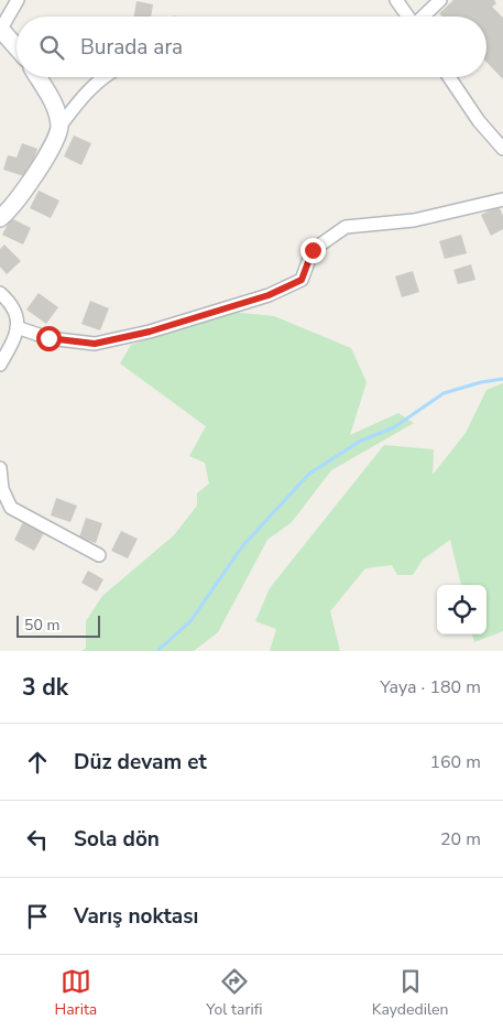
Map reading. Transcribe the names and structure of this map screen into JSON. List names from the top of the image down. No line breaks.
{"scale_bar":"50 m","page":{"search":"Burada ara","scale":"50 m","heading":["3 dk","Yaya · 180 m"],"list":[["Düz devam et","160 m"],["Sola dön","20 m"],"Varış noktası"],"nav":["Harita","Yol tarifi","Kaydedilen"]}}
